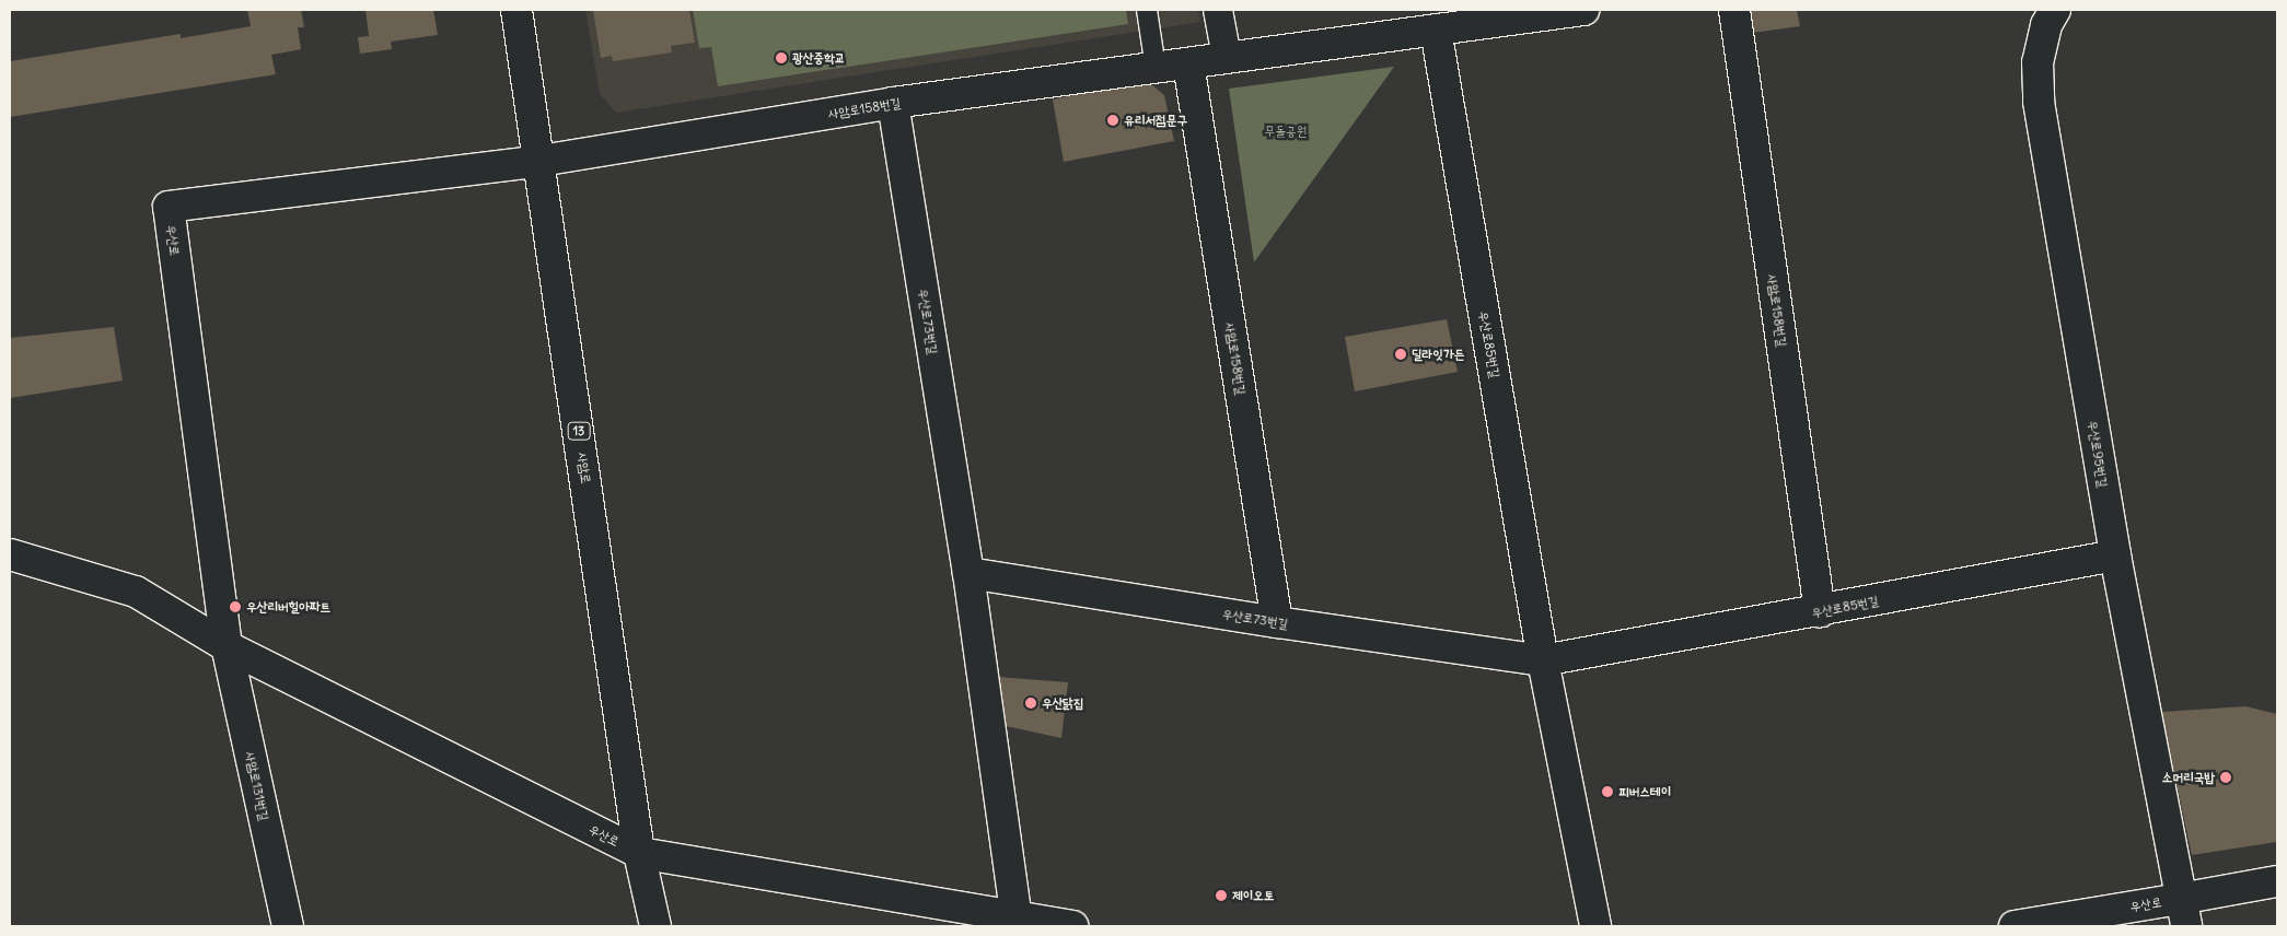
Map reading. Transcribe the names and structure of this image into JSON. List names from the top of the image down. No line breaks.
{"streets":{"street":["사암로158번길","우산로","우산로73번길","우산로85번길","13","우산로95번길","사암로","사암로131번길"]},"crossings":[["사암로158번길","우산로"],["사암로158번길","우산로73번길"],["사암로158번길","우산로85번길"],["사암로158번길","사암로"],["우산로","우산로73번길"],["우산로","우산로95번길"],["우산로","사암로"],["우산로","사암로131번길"],["우산로73번길","우산로85번길"],["우산로85번길","우산로95번길"]],"parks":["무돌공원"],"places":["광산중학교","유리서점문구","딜라잇가든","우산리버힐아파트","우산닭집","소머리국밥","피버스테이","제이오토"]}
